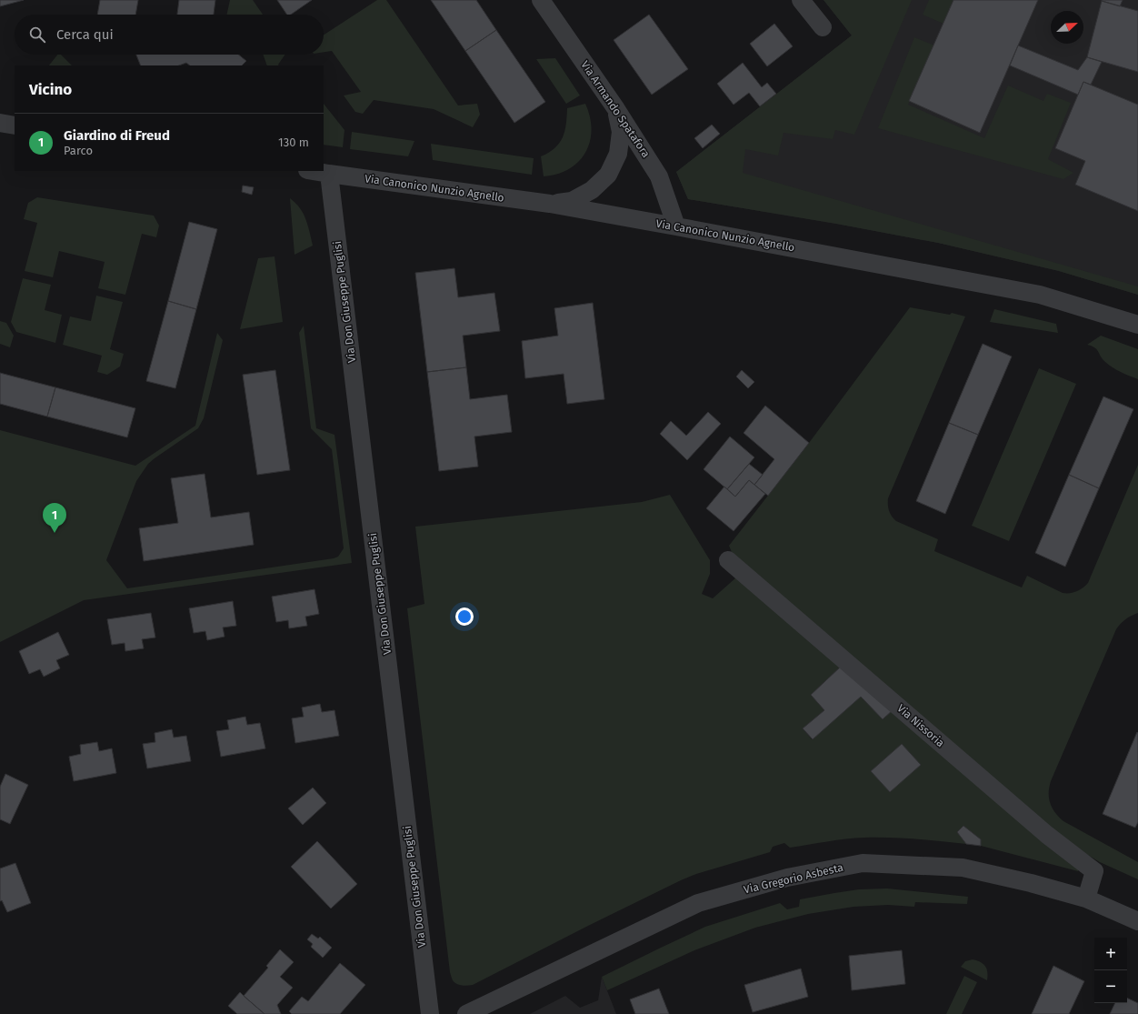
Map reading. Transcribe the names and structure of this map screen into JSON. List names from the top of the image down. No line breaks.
{"streets":{"street":["Via Armando Spatafora","Via Canonico Nunzio Agnello","Via Don Giuseppe Puglisi","Via Nissoria","Via Gregorio Asbesta"]},"crossings":[["Via Armando Spatafora","Via Canonico Nunzio Agnello"],["Via Canonico Nunzio Agnello","Via Don Giuseppe Puglisi"],["Via Nissoria","Via Gregorio Asbesta"]],"north":"top right","page":{"search":"Cerca qui","heading":"Vicino","list":[{"mark":"1","name":"Giardino di Freud","note":"Parco","value":"130 m"}],"pins":"1","map_buttons":["+","−"]}}
